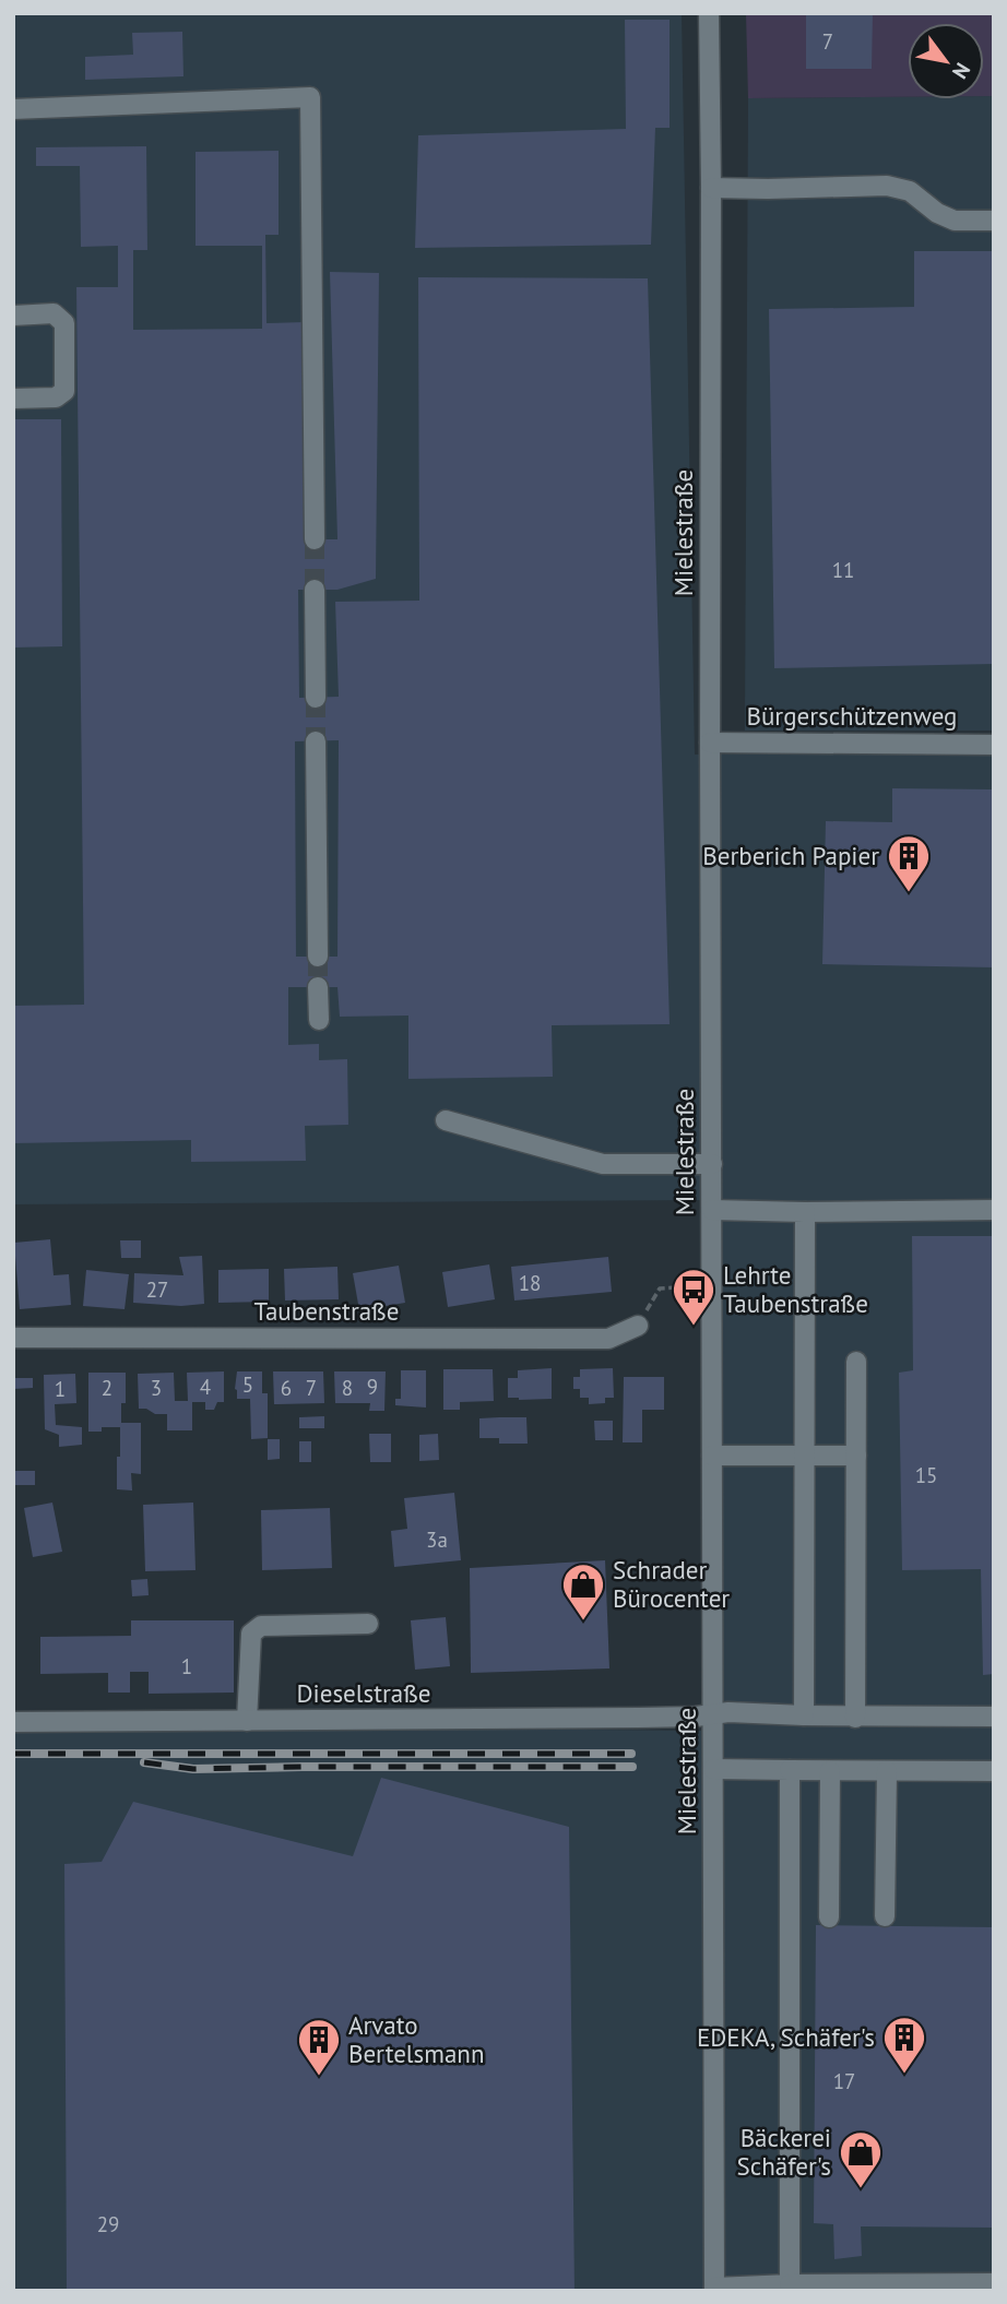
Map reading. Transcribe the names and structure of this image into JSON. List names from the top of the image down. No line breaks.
{"streets":{"street":["Mielestraße","Bürgerschützenweg","Taubenstraße","Dieselstraße"]},"crossings":[["Mielestraße","Bürgerschützenweg"],["Mielestraße","Dieselstraße"]],"places":{"building":["Berberich Papier","EDEKA, Schäfer's","Arvato Bertelsmann"],"bus stop":["Lehrte Taubenstraße"],"shop":["Schrader Bürocenter","Bäckerei Schäfer's"]},"house_numbers":["7","11","18","27","5","4","9","2","3","6","7","8","1","15","3a","1","17","29"],"north":"bottom right"}
